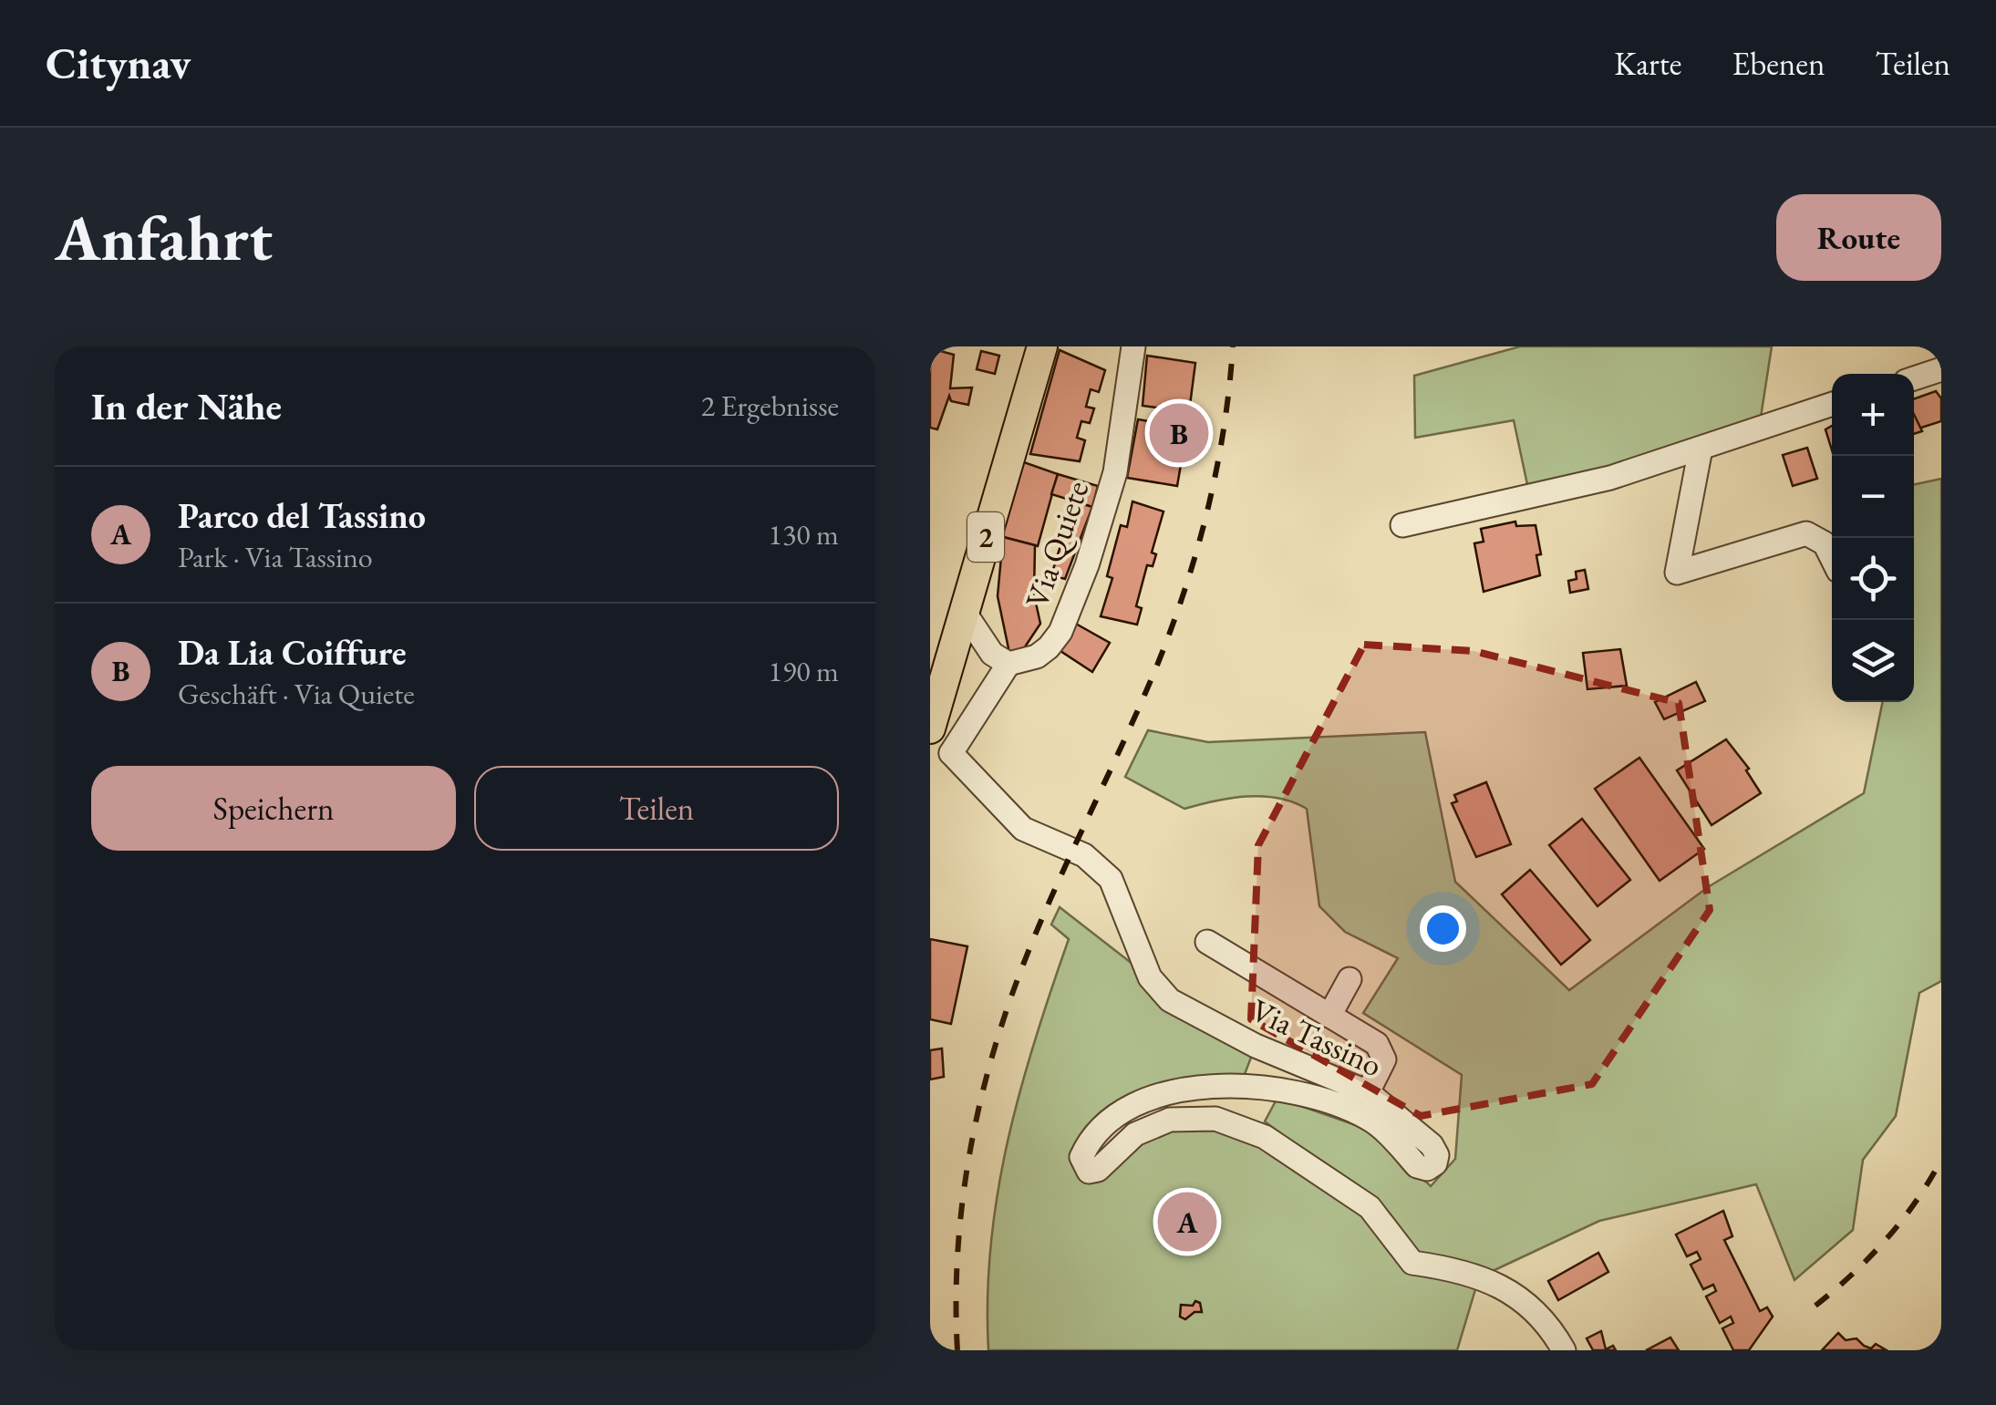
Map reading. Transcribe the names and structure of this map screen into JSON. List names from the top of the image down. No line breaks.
{"streets":{"main road":["2"],"street":["Via Quiete","Via Tassino"]},"page":{"header":"Citynav","nav":["Karte","Ebenen","Teilen"],"buttons":["Route",["Speichern","Teilen"]],"title":"Anfahrt","heading":["In der Nähe","2 Ergebnisse"],"map_buttons":["+","−"],"pins":["B","A"],"list":[{"mark":"A","name":"Parco del Tassino","note":"Park · Via Tassino","value":"130 m"},{"mark":"B","name":"Da Lia Coiffure","note":"Geschäft · Via Quiete","value":"190 m"}]}}
